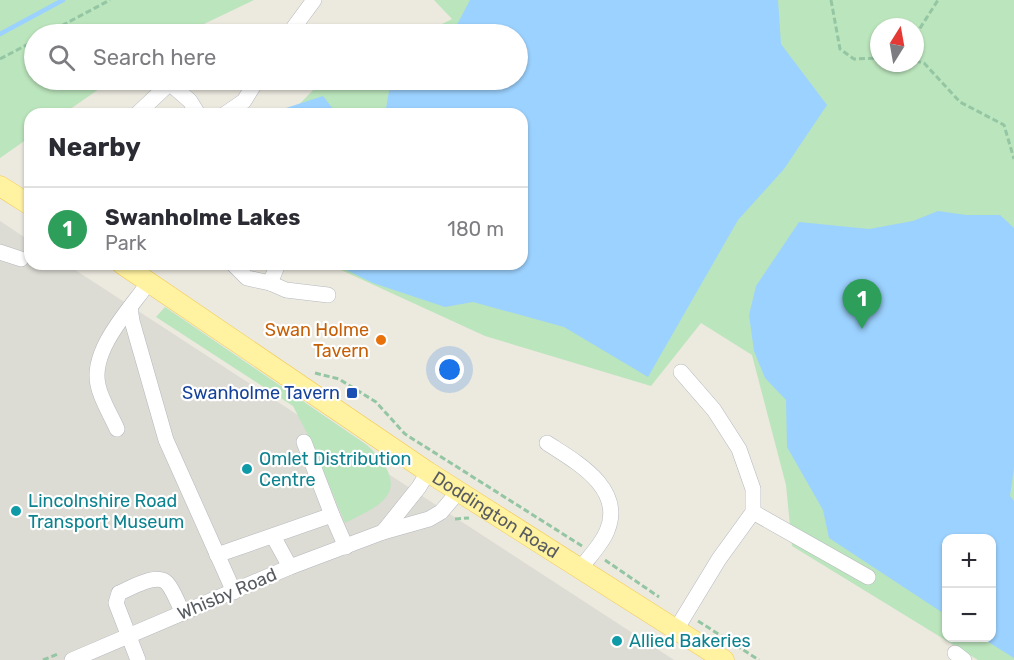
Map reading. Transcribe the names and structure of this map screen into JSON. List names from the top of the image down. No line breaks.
{"streets":{"main road":["Doddington Road"],"street":["Whisby Road"]},"crossings":[["Doddington Road","Whisby Road"]],"places":{"other":["Swan Holme Tavern","Omlet Distribution Centre","Lincolnshire Road Transport Museum","Allied Bakeries"],"transit":["Swanholme Tavern"]},"north":"top","page":{"search":"Search here","heading":"Nearby","list":[{"mark":"1","name":"Swanholme Lakes","note":"Park","value":"180 m"}],"pins":"1","map_buttons":["+","−"]}}
